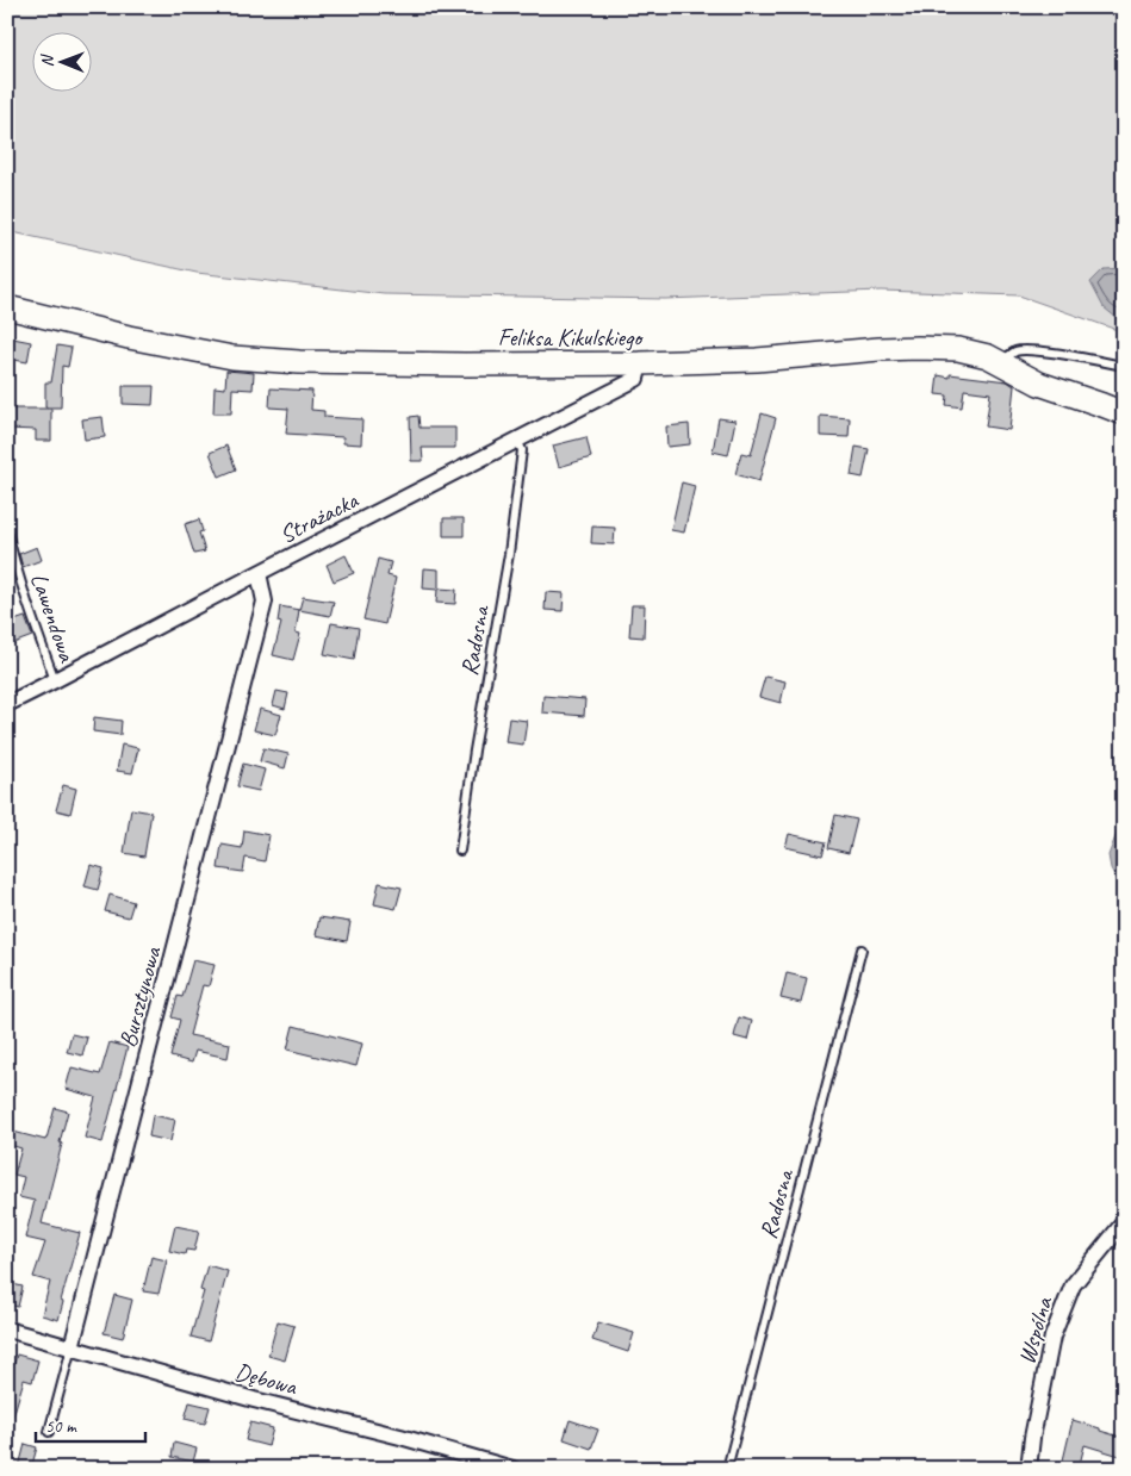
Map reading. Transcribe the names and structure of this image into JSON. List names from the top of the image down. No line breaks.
{"streets":{"main road":["Feliksa Kikulskiego"],"street":["Strażacka","Bursztynowa","Wspólna","Dębowa"],"lane":["Lawendowa","Radosna"]},"crossings":[["Feliksa Kikulskiego","Strażacka"],["Strażacka","Lawendowa"],["Strażacka","Radosna"],["Strażacka","Bursztynowa"],["Bursztynowa","Dębowa"]],"scale_bar":"50 m","north":"left"}
